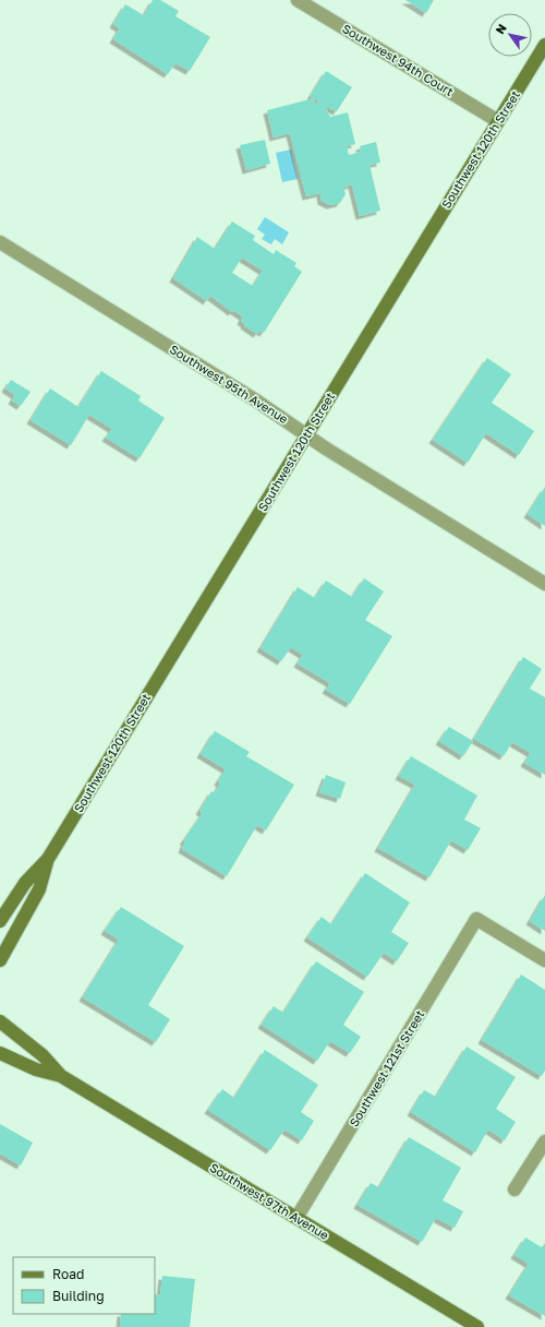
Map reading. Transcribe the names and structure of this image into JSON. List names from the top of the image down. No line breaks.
{"streets":{"street":["Southwest 94th Court","Southwest 120th Street","Southwest 95th Avenue","Southwest 121st Street","Southwest 97th Avenue"]},"crossings":[["Southwest 94th Court","Southwest 120th Street"],["Southwest 120th Street","Southwest 95th Avenue"],["Southwest 121st Street","Southwest 97th Avenue"]],"legend":["Road","Building"],"north":"top left"}
